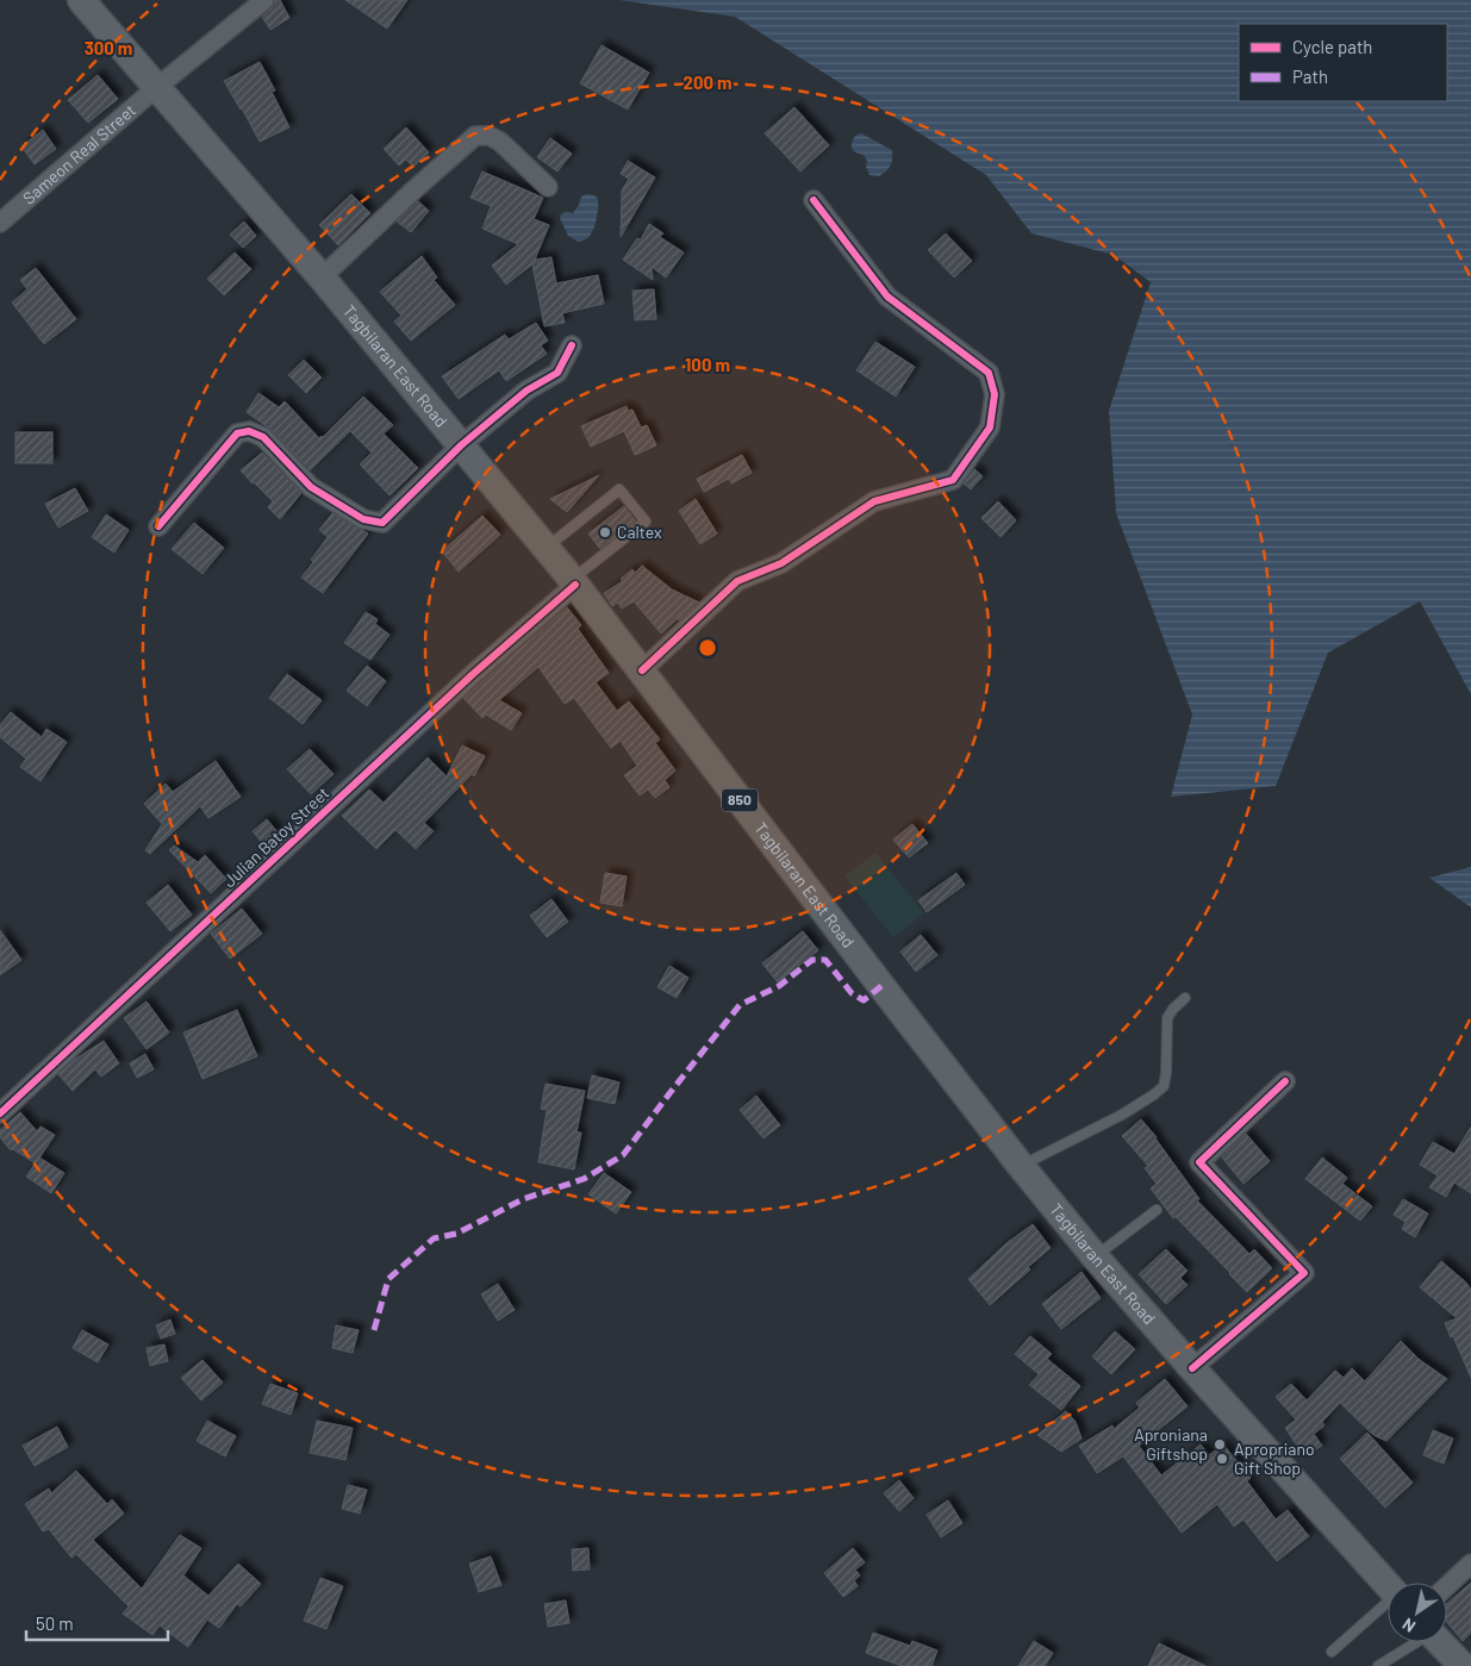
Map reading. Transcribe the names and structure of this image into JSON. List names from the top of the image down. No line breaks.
{"streets":{"main road":["Tagbilaran East Road","850"],"street":["Sameon Real Street","Julian Batoy Street"]},"crossings":[["Sameon Real Street","Tagbilaran East Road"],["Tagbilaran East Road","Julian Batoy Street"]],"places":["Caltex","Aproniana Giftshop","Apropriano Gift Shop"],"legend":["Cycle path","Path"],"scale_bar":"50 m","north":"bottom left","rings":["300 m","200 m","100 m"]}
